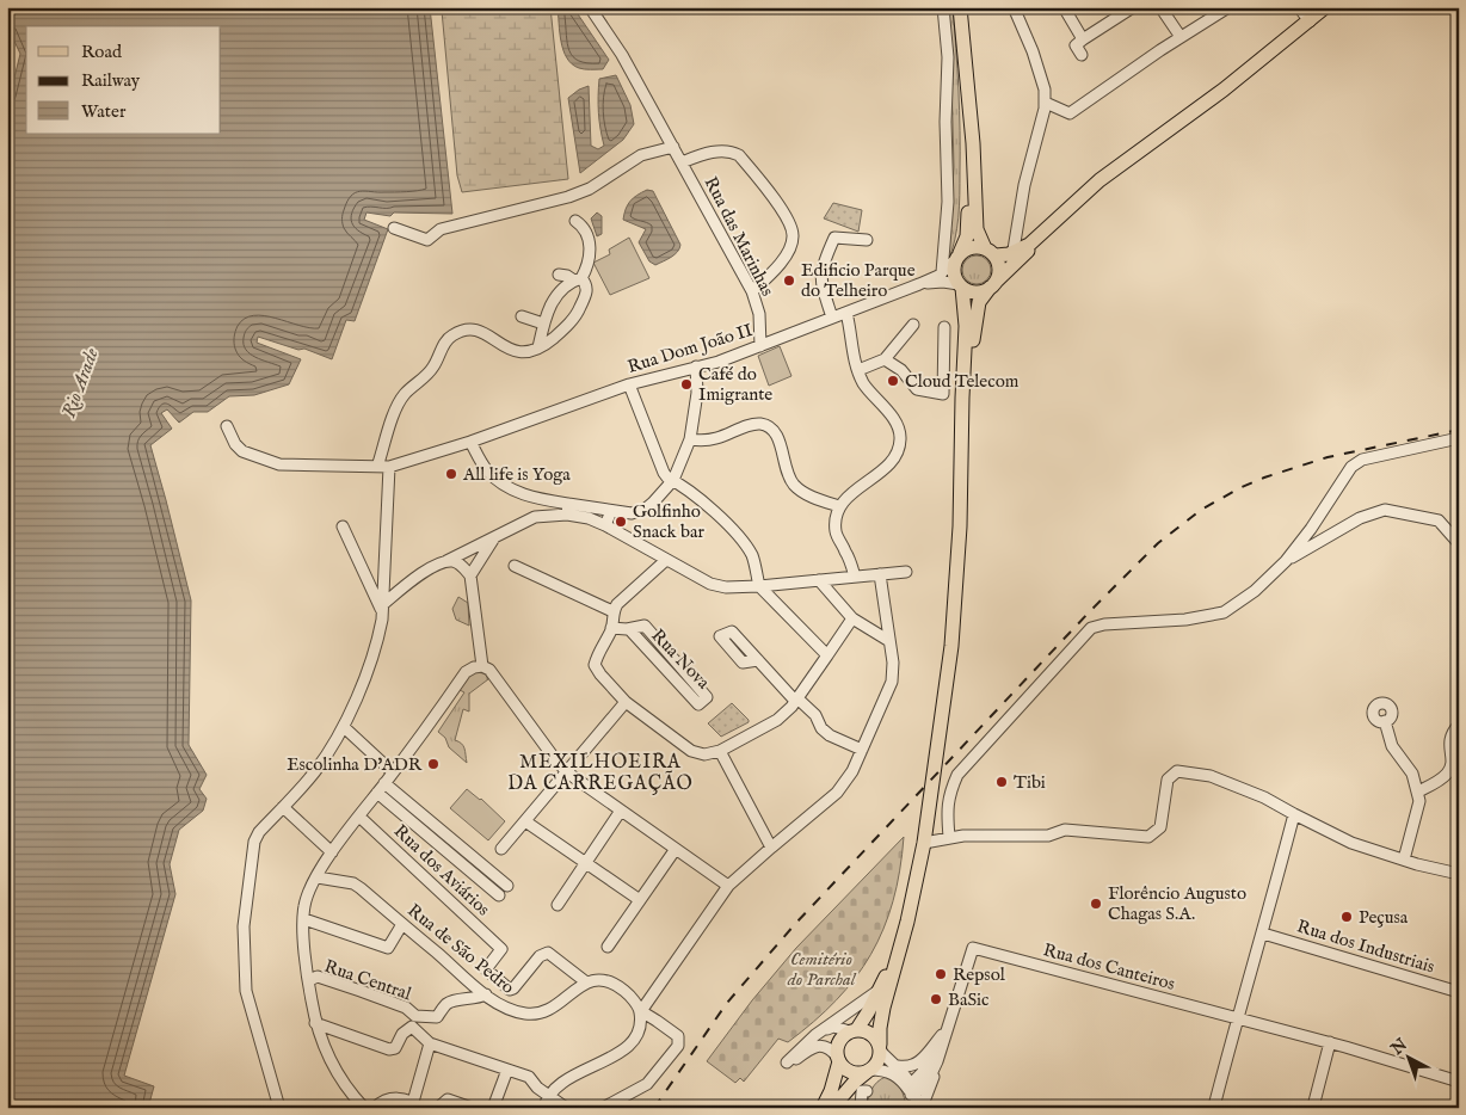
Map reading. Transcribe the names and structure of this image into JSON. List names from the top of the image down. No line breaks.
{"streets":{"street":["Rua das Marinhas","Rua Dom João II","Rua Nova","Rua dos Aviários","Rua dos Industriais","Rua de São Pedro","Rua dos Canteiros","Rua Central"]},"crossings":[["Rua das Marinhas","Rua Dom João II"],["Rua dos Aviários","Rua de São Pedro"]],"districts":["MEXILHOEIRA DA CARREGAÇÃO"],"water":["Rio Arade"],"parks":["Cemitério do Parchal"],"places":["Edificio Parque do Telheiro","Cloud Telecom","Café do Imigrante","All life is Yoga","Golfinho Snack bar","Escolinha D'ADR","Tibi","Florêncio Augusto Chagas S.A.","Peçusa","Repsol","BaSic"],"legend":["Road","Railway","Water"],"north":"top left"}
